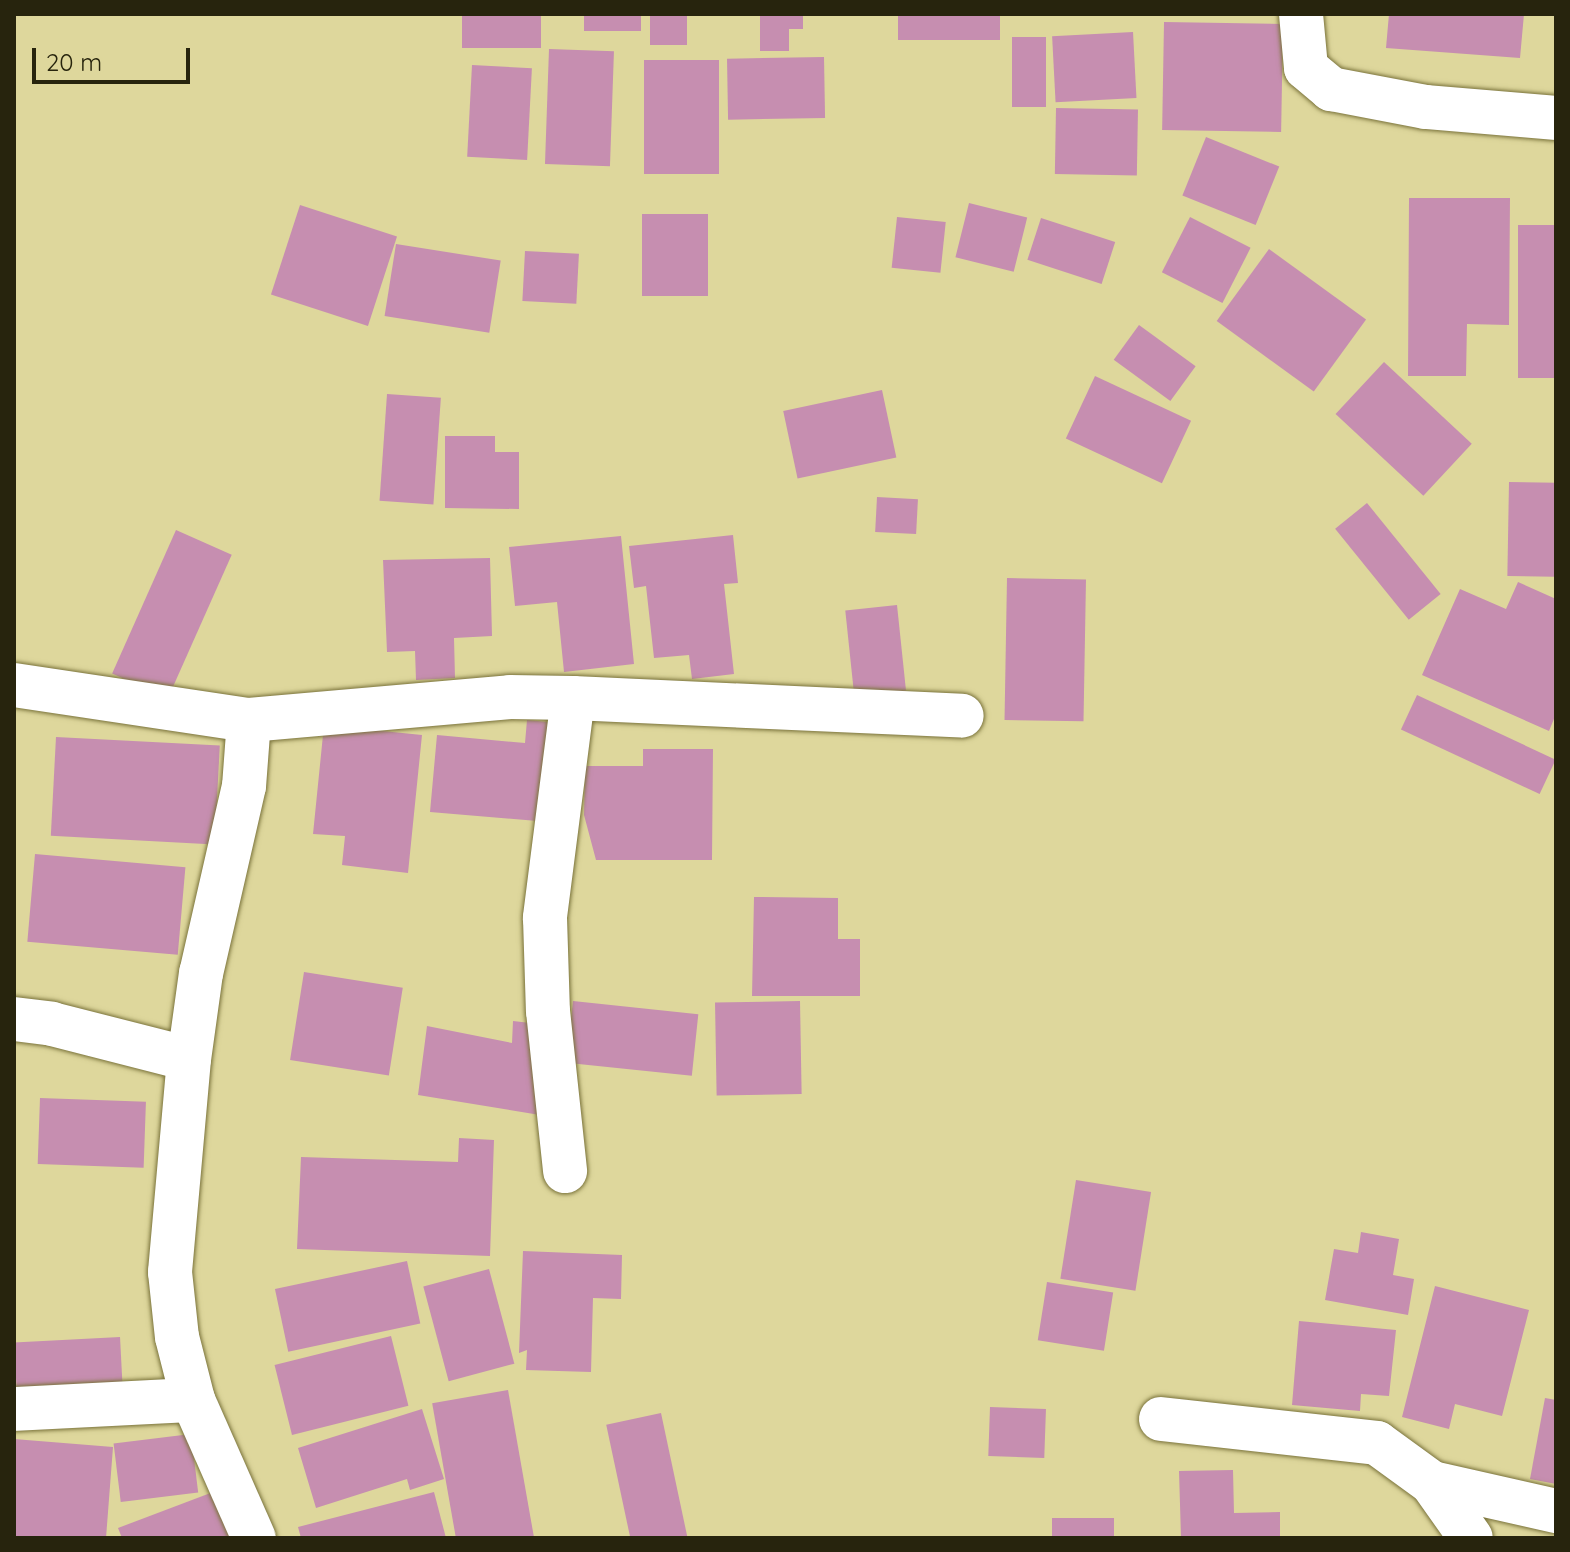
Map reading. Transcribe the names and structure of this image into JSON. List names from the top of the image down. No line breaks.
{"scale_bar":"20 m"}
